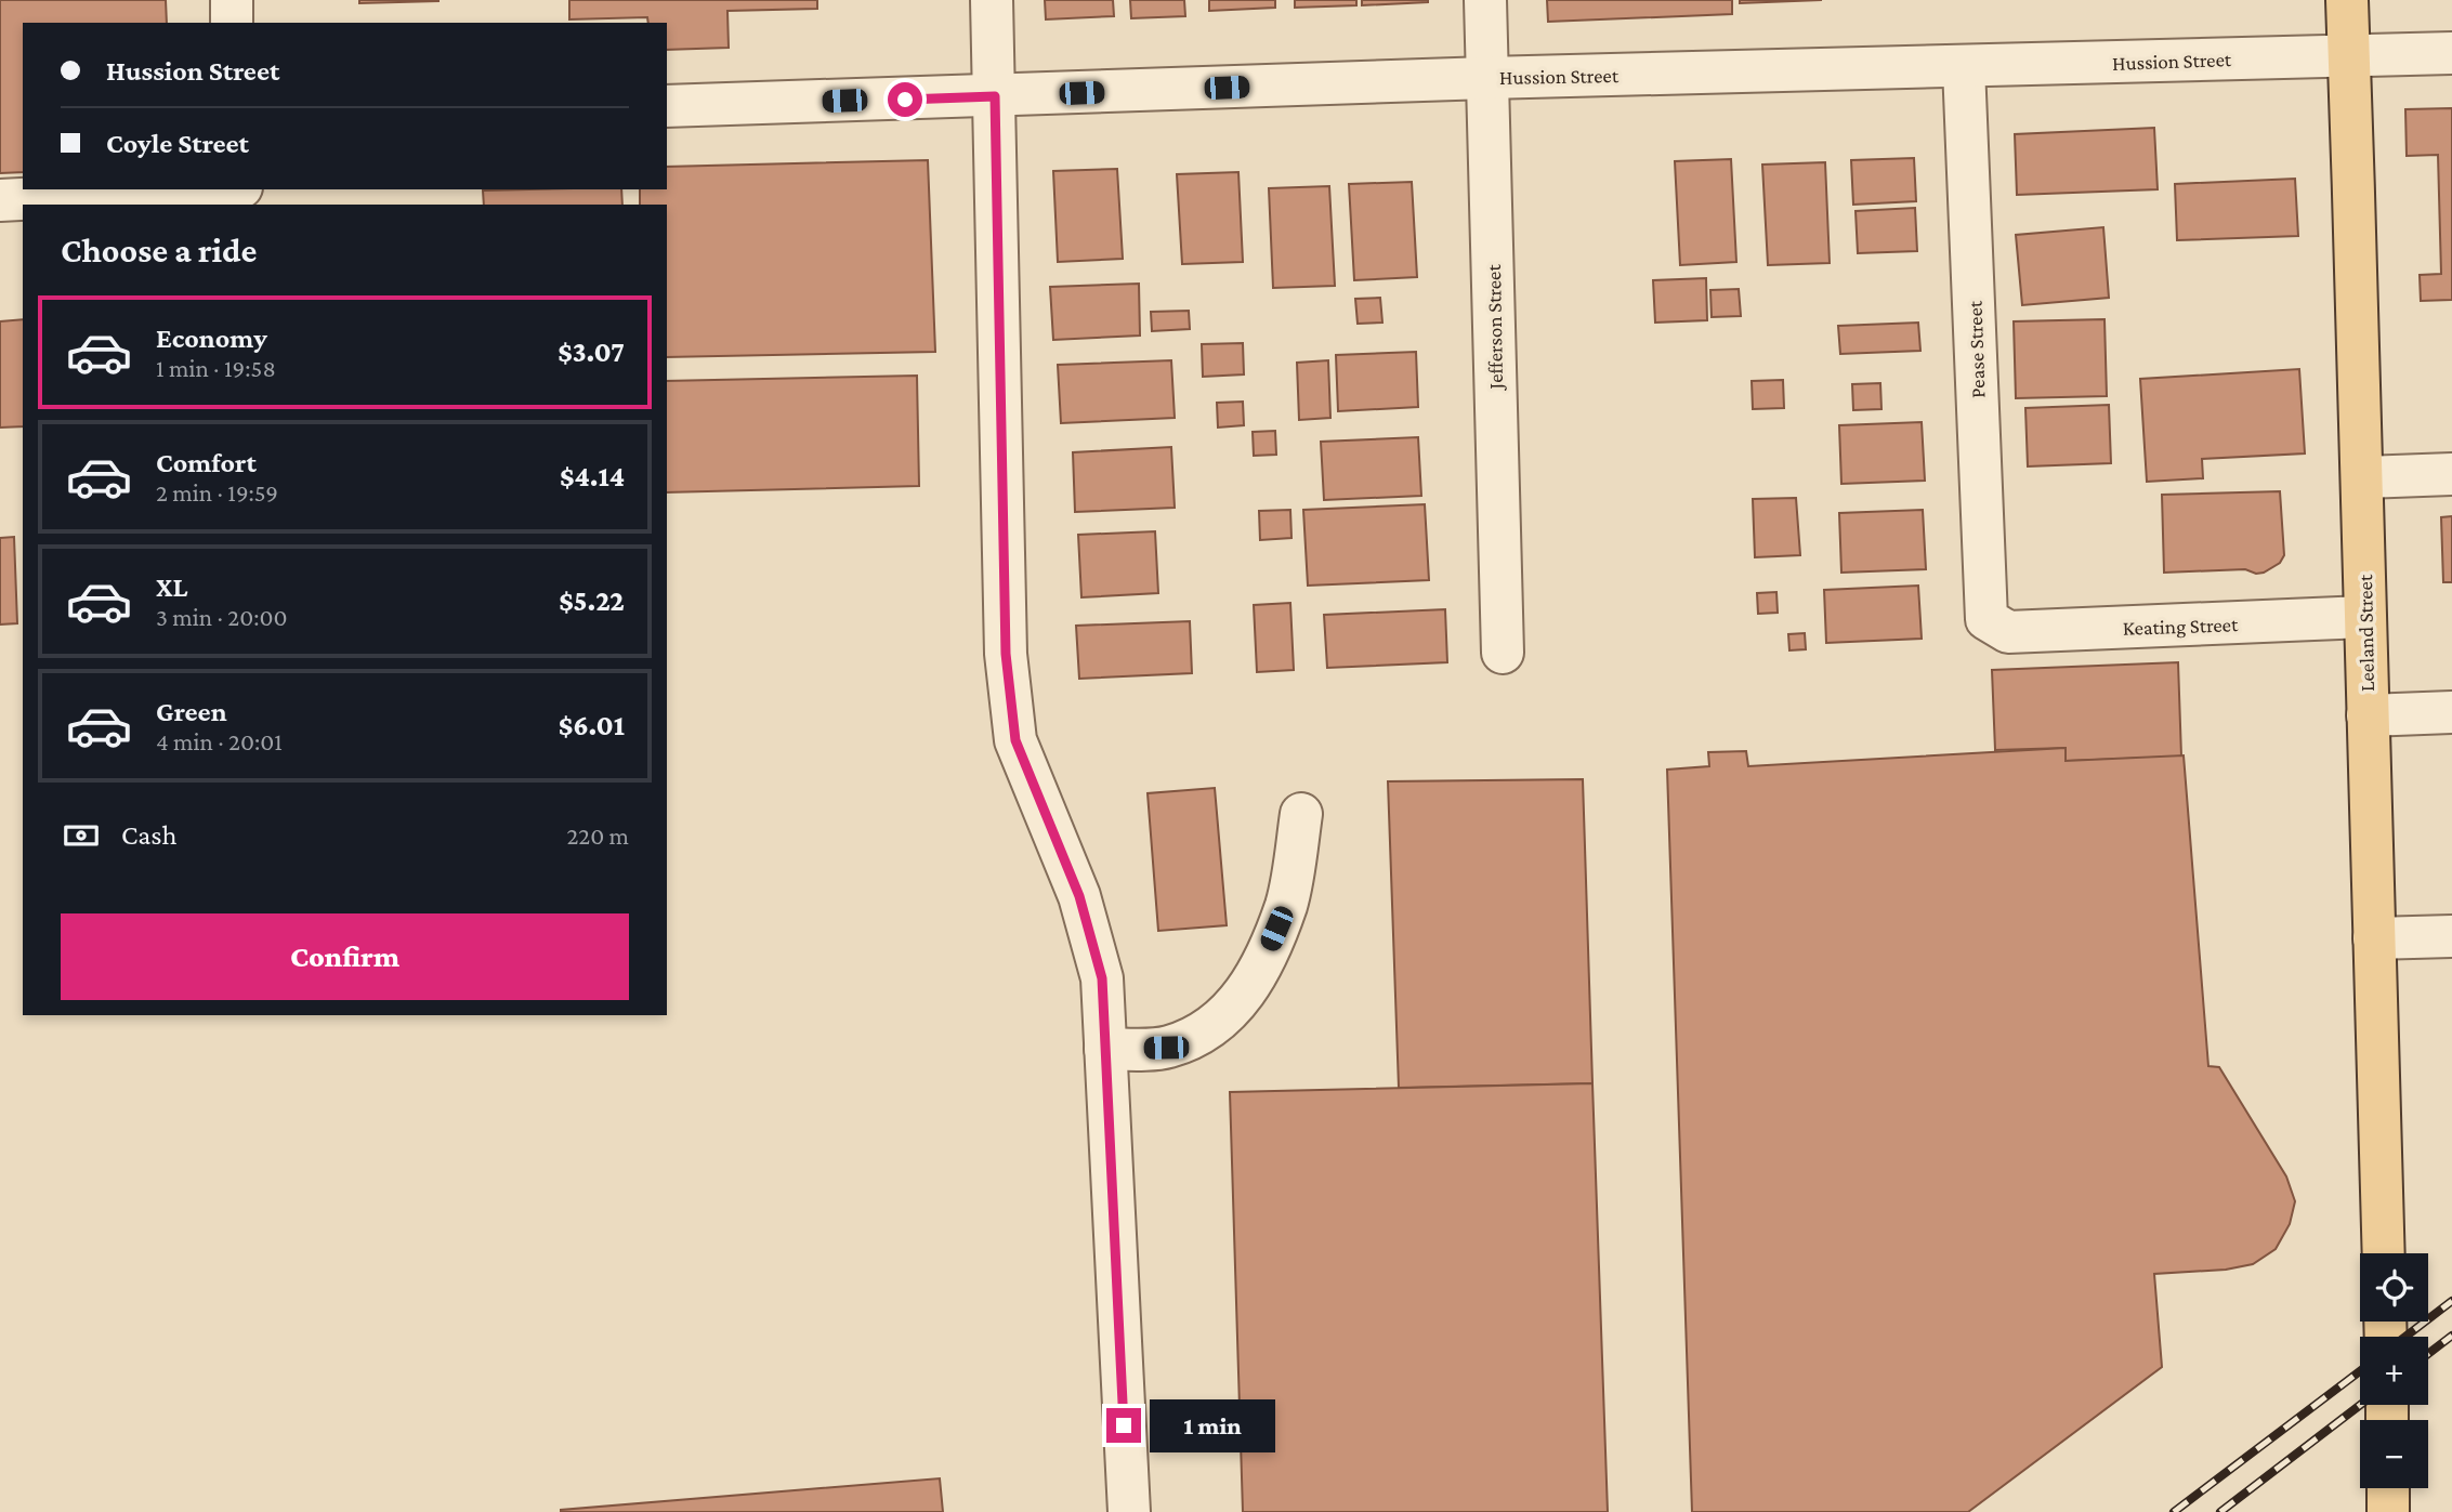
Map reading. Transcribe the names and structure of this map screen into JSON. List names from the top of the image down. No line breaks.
{"streets":{"main road":["Leeland Street"],"street":["Hussion Street","Jefferson Street","Pease Street","Keating Street"]},"crossings":[["Hussion Street","Jefferson Street"],["Hussion Street","Pease Street"],["Hussion Street","Leeland Street"],["Pease Street","Keating Street"],["Keating Street","Leeland Street"]],"page":{"banner":["Hussion Street","Coyle Street"],"heading":"Choose a ride","list":[{"name":"Economy","note":"1 min · 19:58","value":"$3.07"},{"name":"Comfort","note":"2 min · 19:59","value":"$4.14"},{"name":"XL","note":"3 min · 20:00","value":"$5.22"},{"name":"Green","note":"4 min · 20:01","value":"$6.01"}],"pay":["Cash","220 m"],"buttons":"Confirm","map_buttons":["+","−"],"bubble":"1 min"}}
